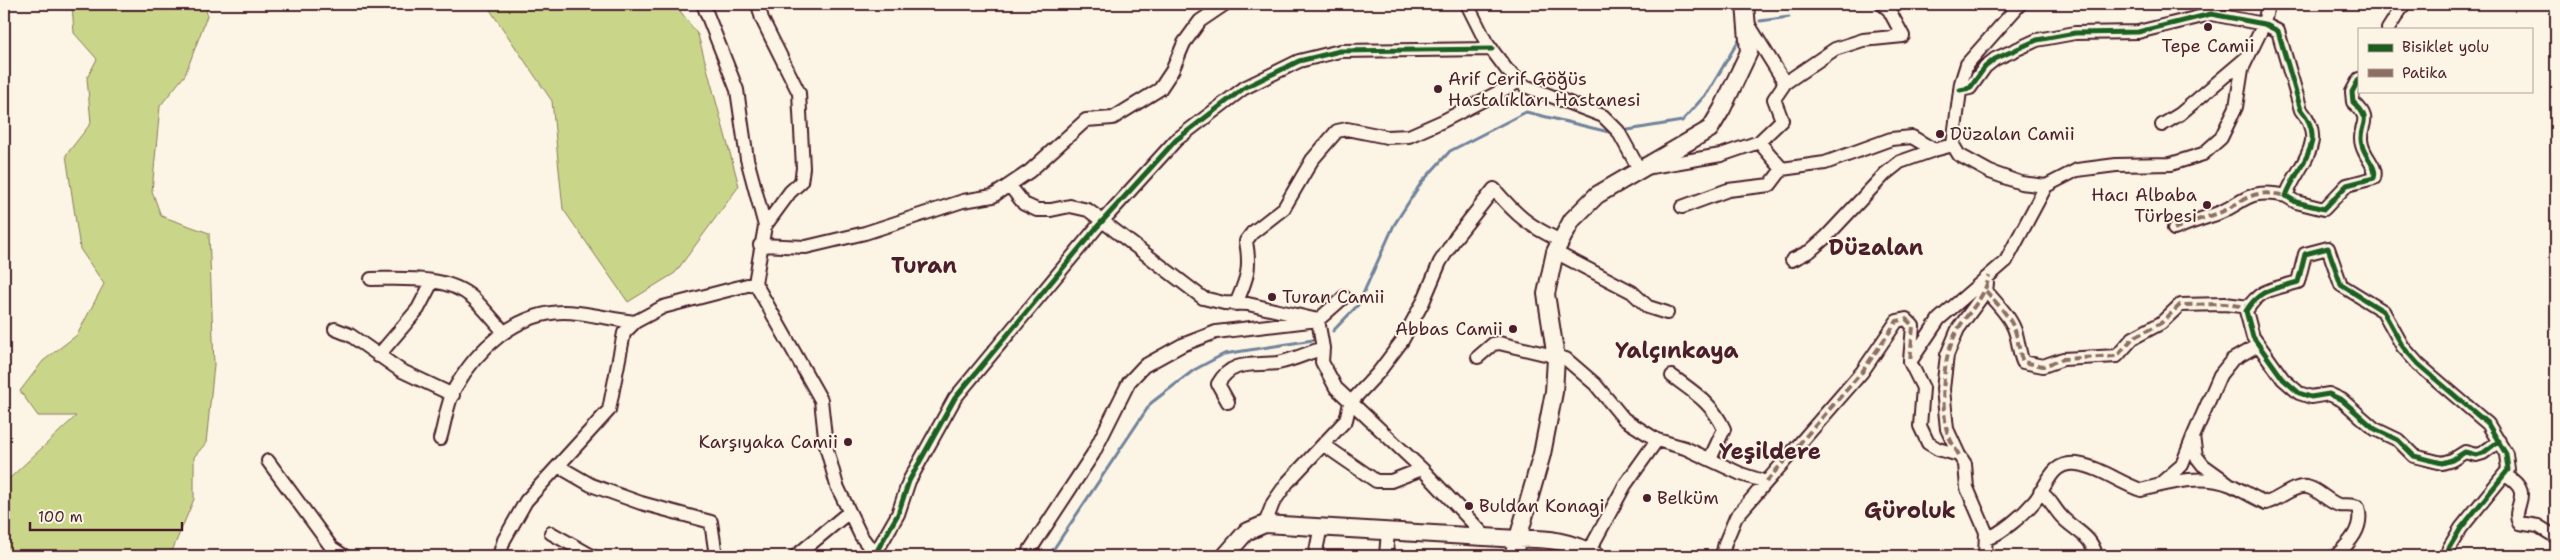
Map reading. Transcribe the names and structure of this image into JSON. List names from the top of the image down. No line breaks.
{"districts":["Düzalan","Turan","Yalçınkaya","Yeşildere","Güroluk"],"places":["Tepe Camii","Arif Cerif Göğüs Hastalıkları Hastanesi","Düzalan Camii","Hacı Albaba Türbesi","Turan Camii","Abbas Camii","Karşıyaka Camii","Belküm","Buldan Konagi"],"legend":["Bisiklet yolu","Patika"],"scale_bar":"100 m"}
